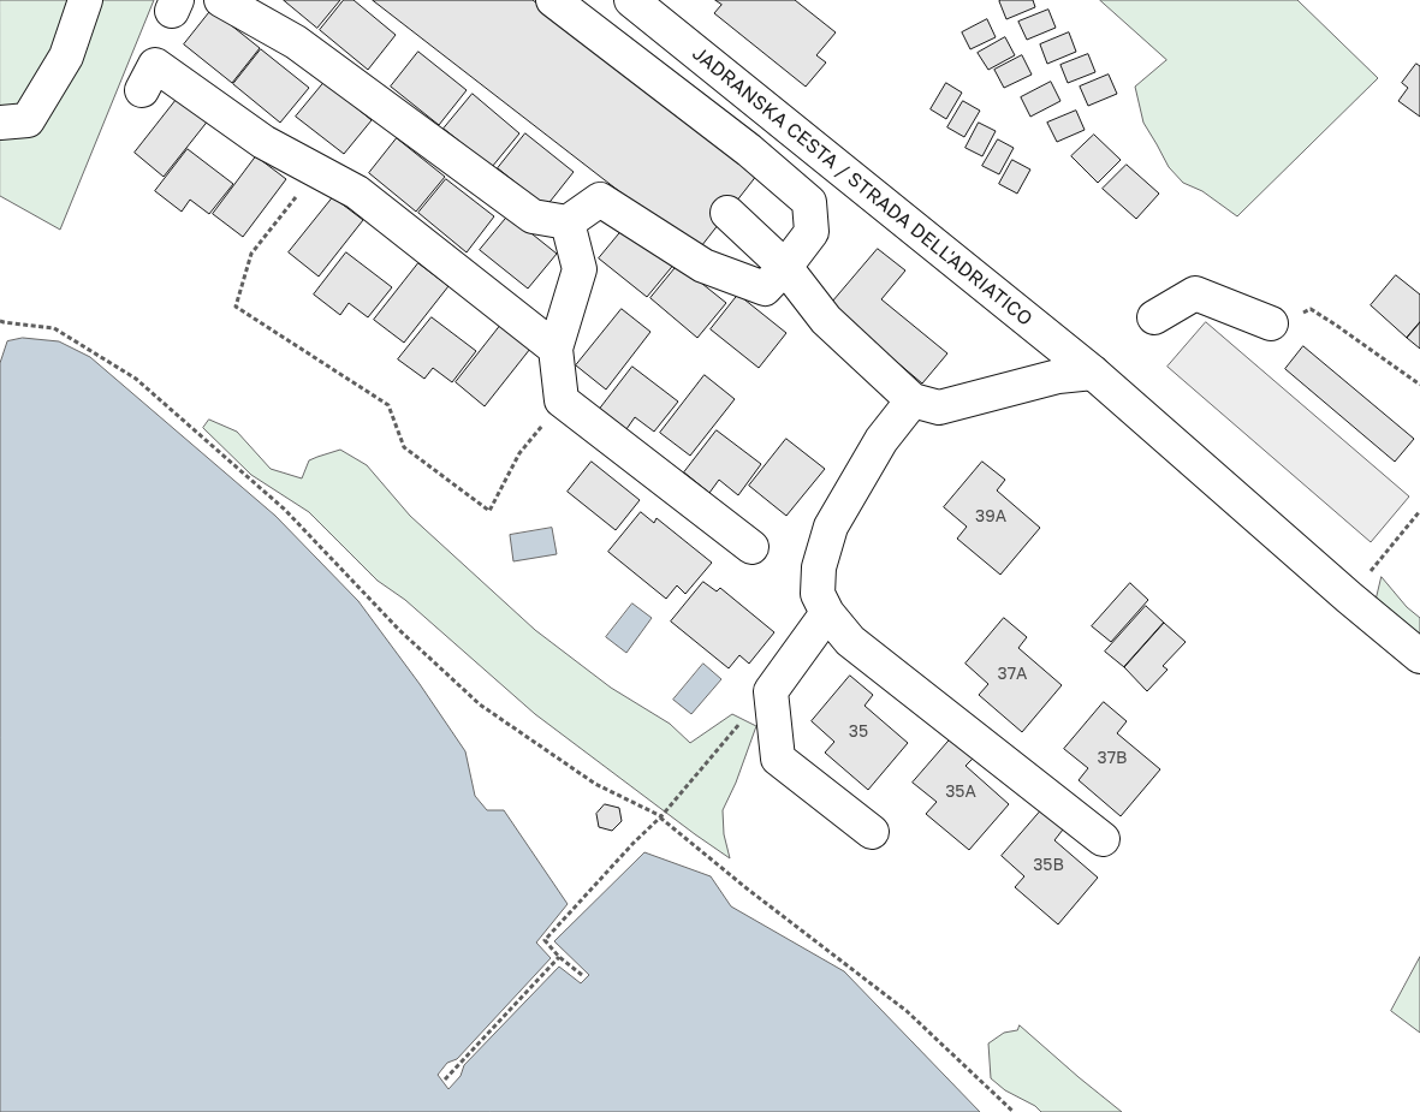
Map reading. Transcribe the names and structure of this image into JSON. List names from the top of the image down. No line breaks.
{"streets":{"main road":["JADRANSKA CESTA / STRADA DELL'ADRIATICO"]},"house_numbers":["39A","37A","35","37B","35A","35B"]}
